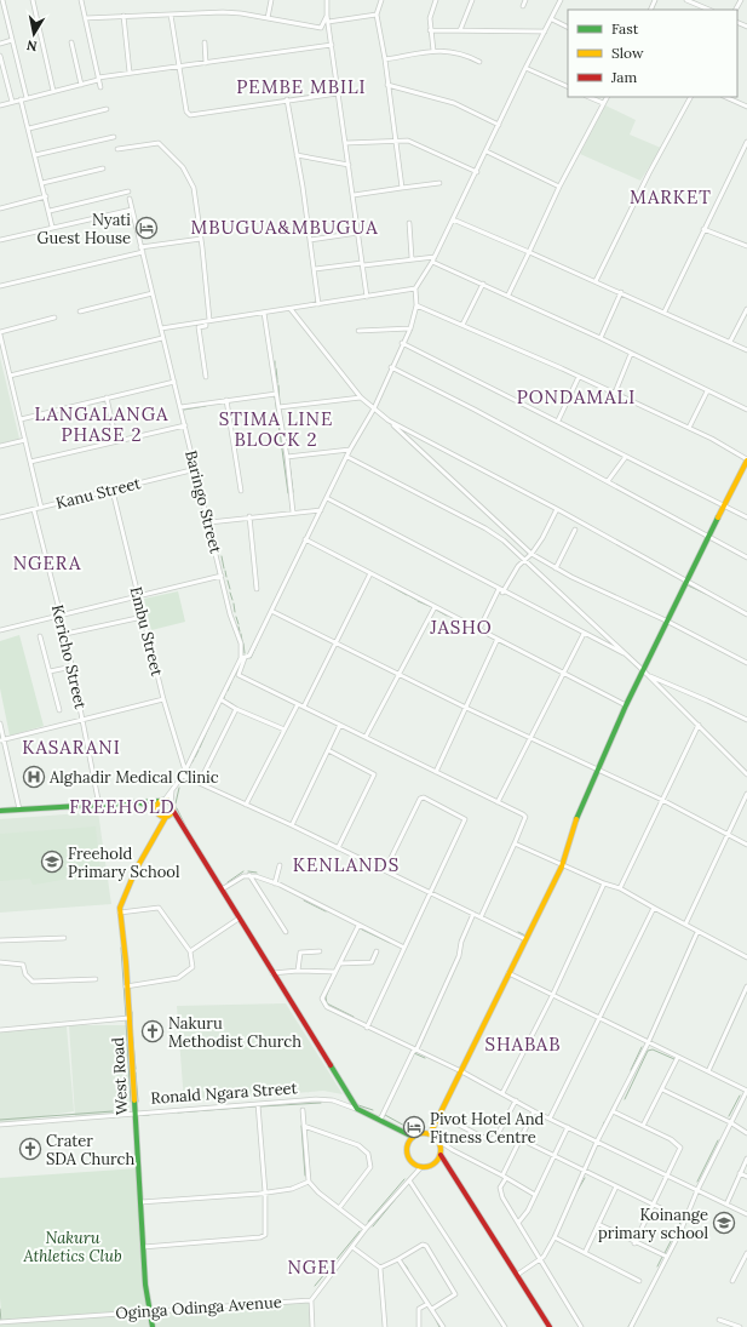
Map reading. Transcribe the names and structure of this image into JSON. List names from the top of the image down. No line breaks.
{"streets":{"street":["Kanu Street","Baringo Street","Embu Street","Kericho Street","West Road","Ronald Ngara Street","Oginga Odinga Avenue"]},"crossings":[["Kanu Street","Baringo Street"],["Kanu Street","Embu Street"],["Kanu Street","Kericho Street"],["West Road","Ronald Ngara Street"],["West Road","Oginga Odinga Avenue"]],"districts":["PEMBE MBILI","MARKET","MBUGUA&MBUGUA","PONDAMALI","LANGALANGA PHASE 2","STIMA LINE BLOCK 2","NGERA","JASHO","KASARANI","FREEHOLD","KENLANDS","SHABAB","NGEI"],"parks":["Nakuru Athletics Club"],"places":{"hotel":["Nyati Guest House","Pivot Hotel And Fitness Centre"],"hospital":["Alghadir Medical Clinic"],"school or university":["Freehold Primary School","Koinange primary school"],"church":["Nakuru Methodist Church","Crater SDA Church"]},"legend":["Fast","Slow","Jam"],"north":"bottom"}
